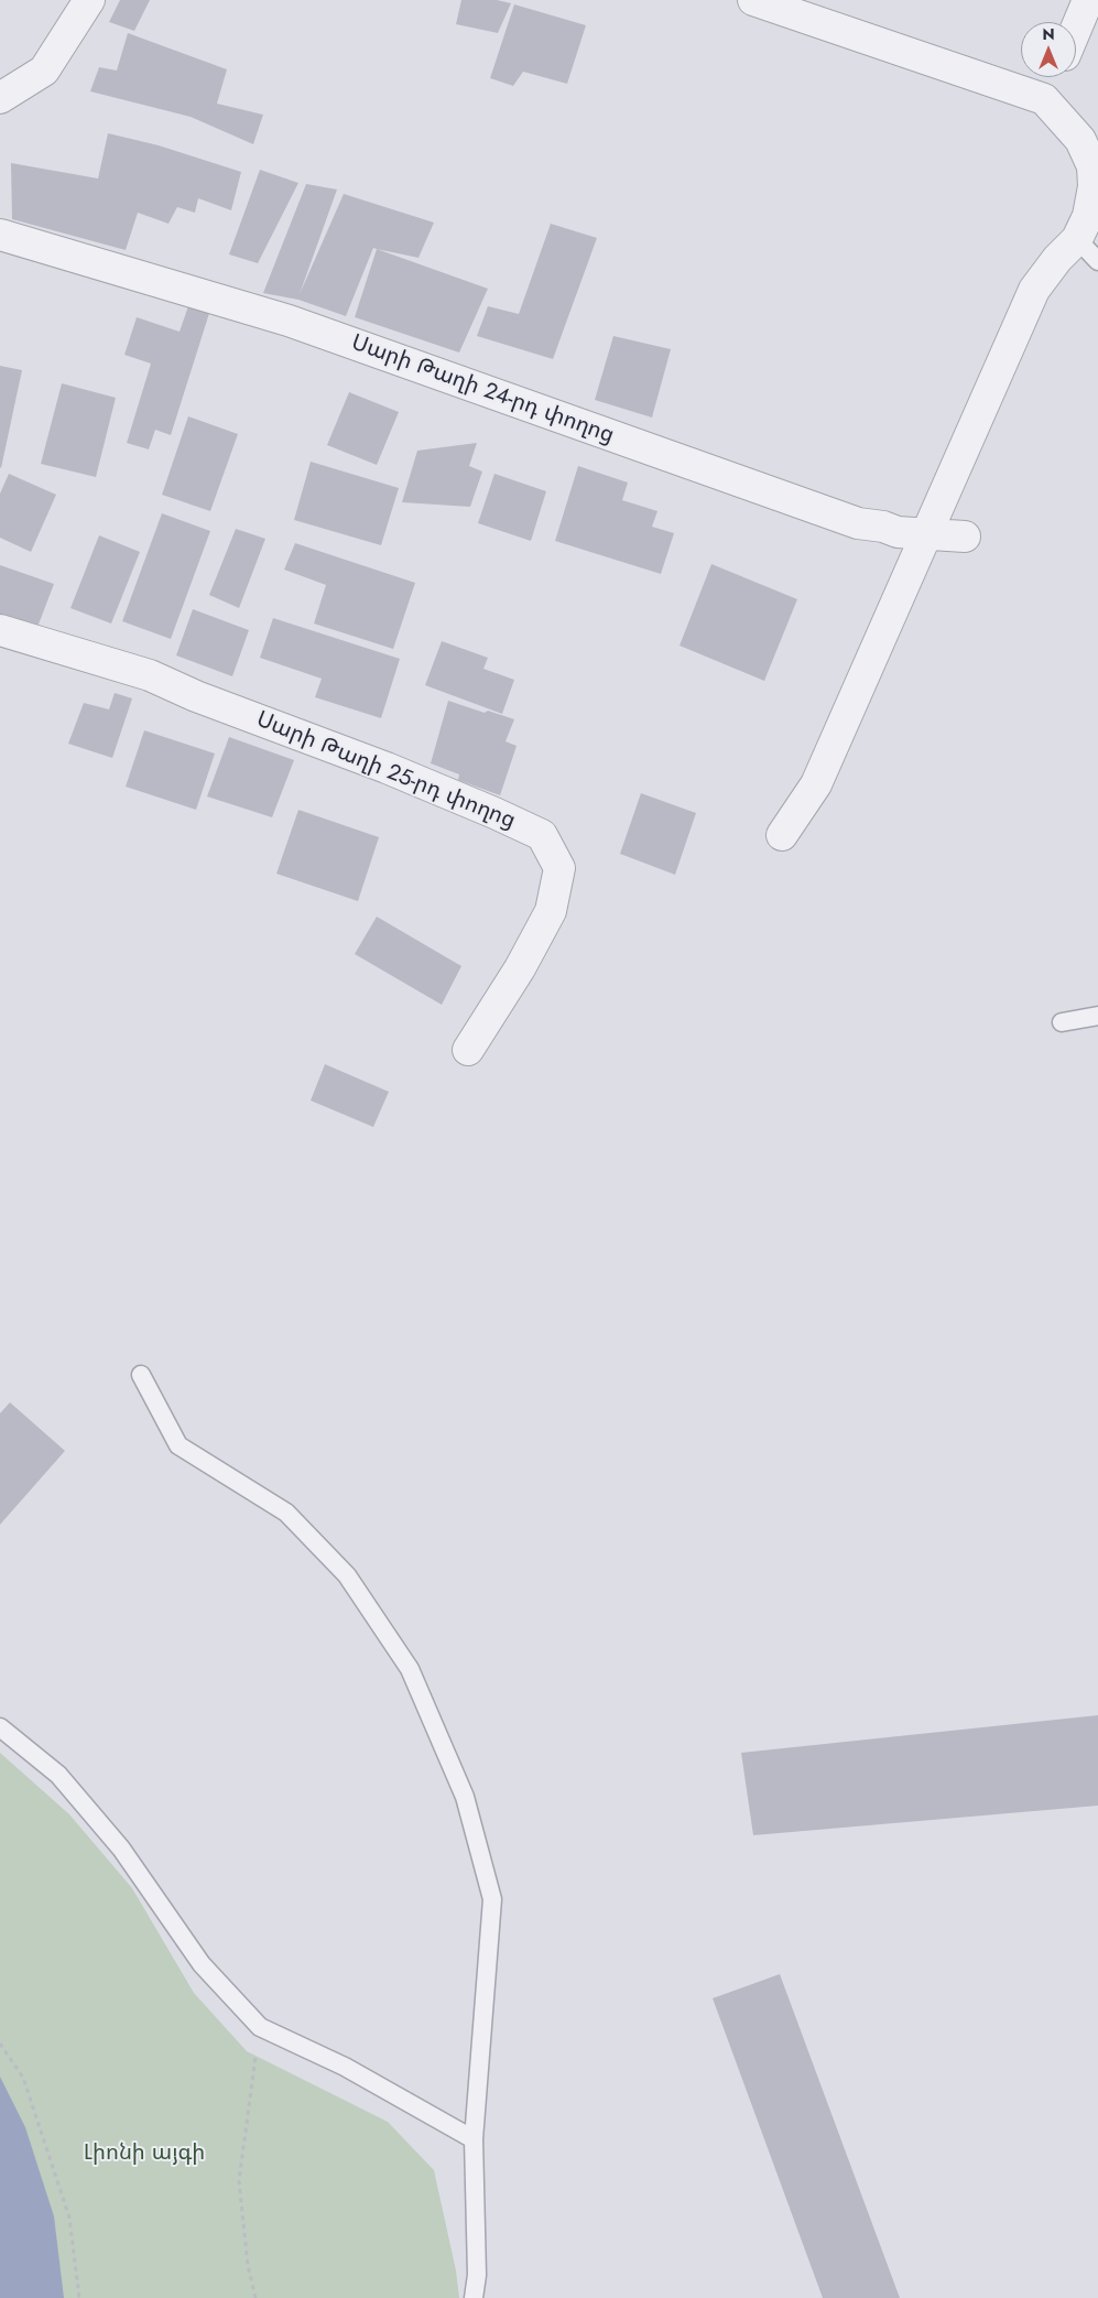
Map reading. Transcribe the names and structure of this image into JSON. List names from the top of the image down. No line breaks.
{"streets":{"street":["Սարի Թաղի 24-րդ փողոց","Սարի Թաղի 25-րդ փողոց"]},"parks":["Լիոնի այգի"],"north":"top"}
